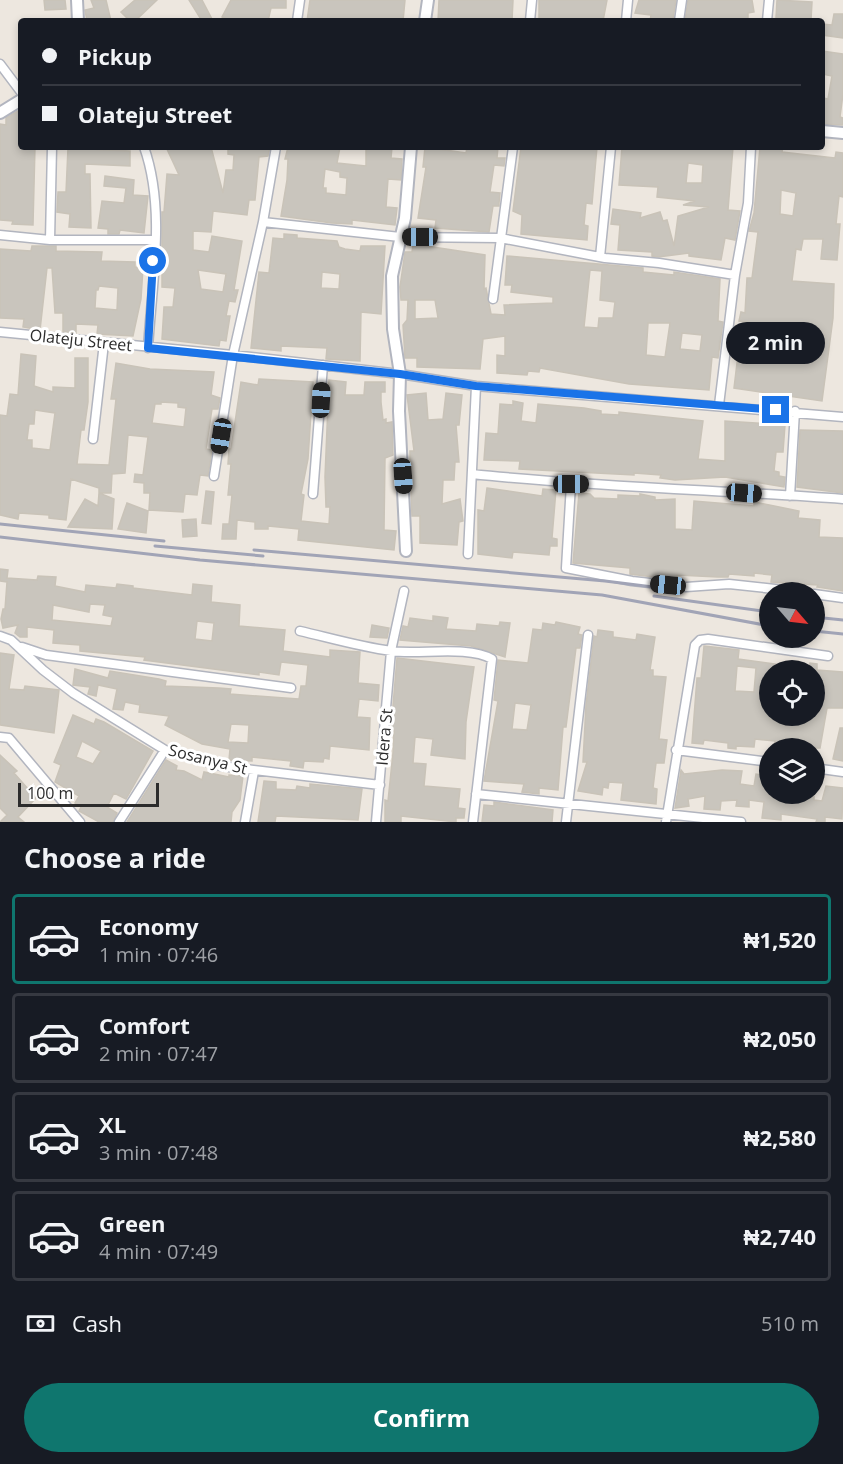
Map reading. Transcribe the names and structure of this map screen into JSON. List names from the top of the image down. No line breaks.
{"streets":{"street":["Olateju Street","Idera St","Sosanya St"]},"crossings":[["Idera St","Sosanya St"]],"scale_bar":"100 m","north":"bottom right","page":{"banner":["Pickup","Olateju Street"],"bubble":"2 min","scale":"100 m","heading":"Choose a ride","list":[{"name":"Economy","note":"1 min · 07:46","value":"₦1,520"},{"name":"Comfort","note":"2 min · 07:47","value":"₦2,050"},{"name":"XL","note":"3 min · 07:48","value":"₦2,580"},{"name":"Green","note":"4 min · 07:49","value":"₦2,740"}],"pay":["Cash","510 m"],"buttons":"Confirm"}}
